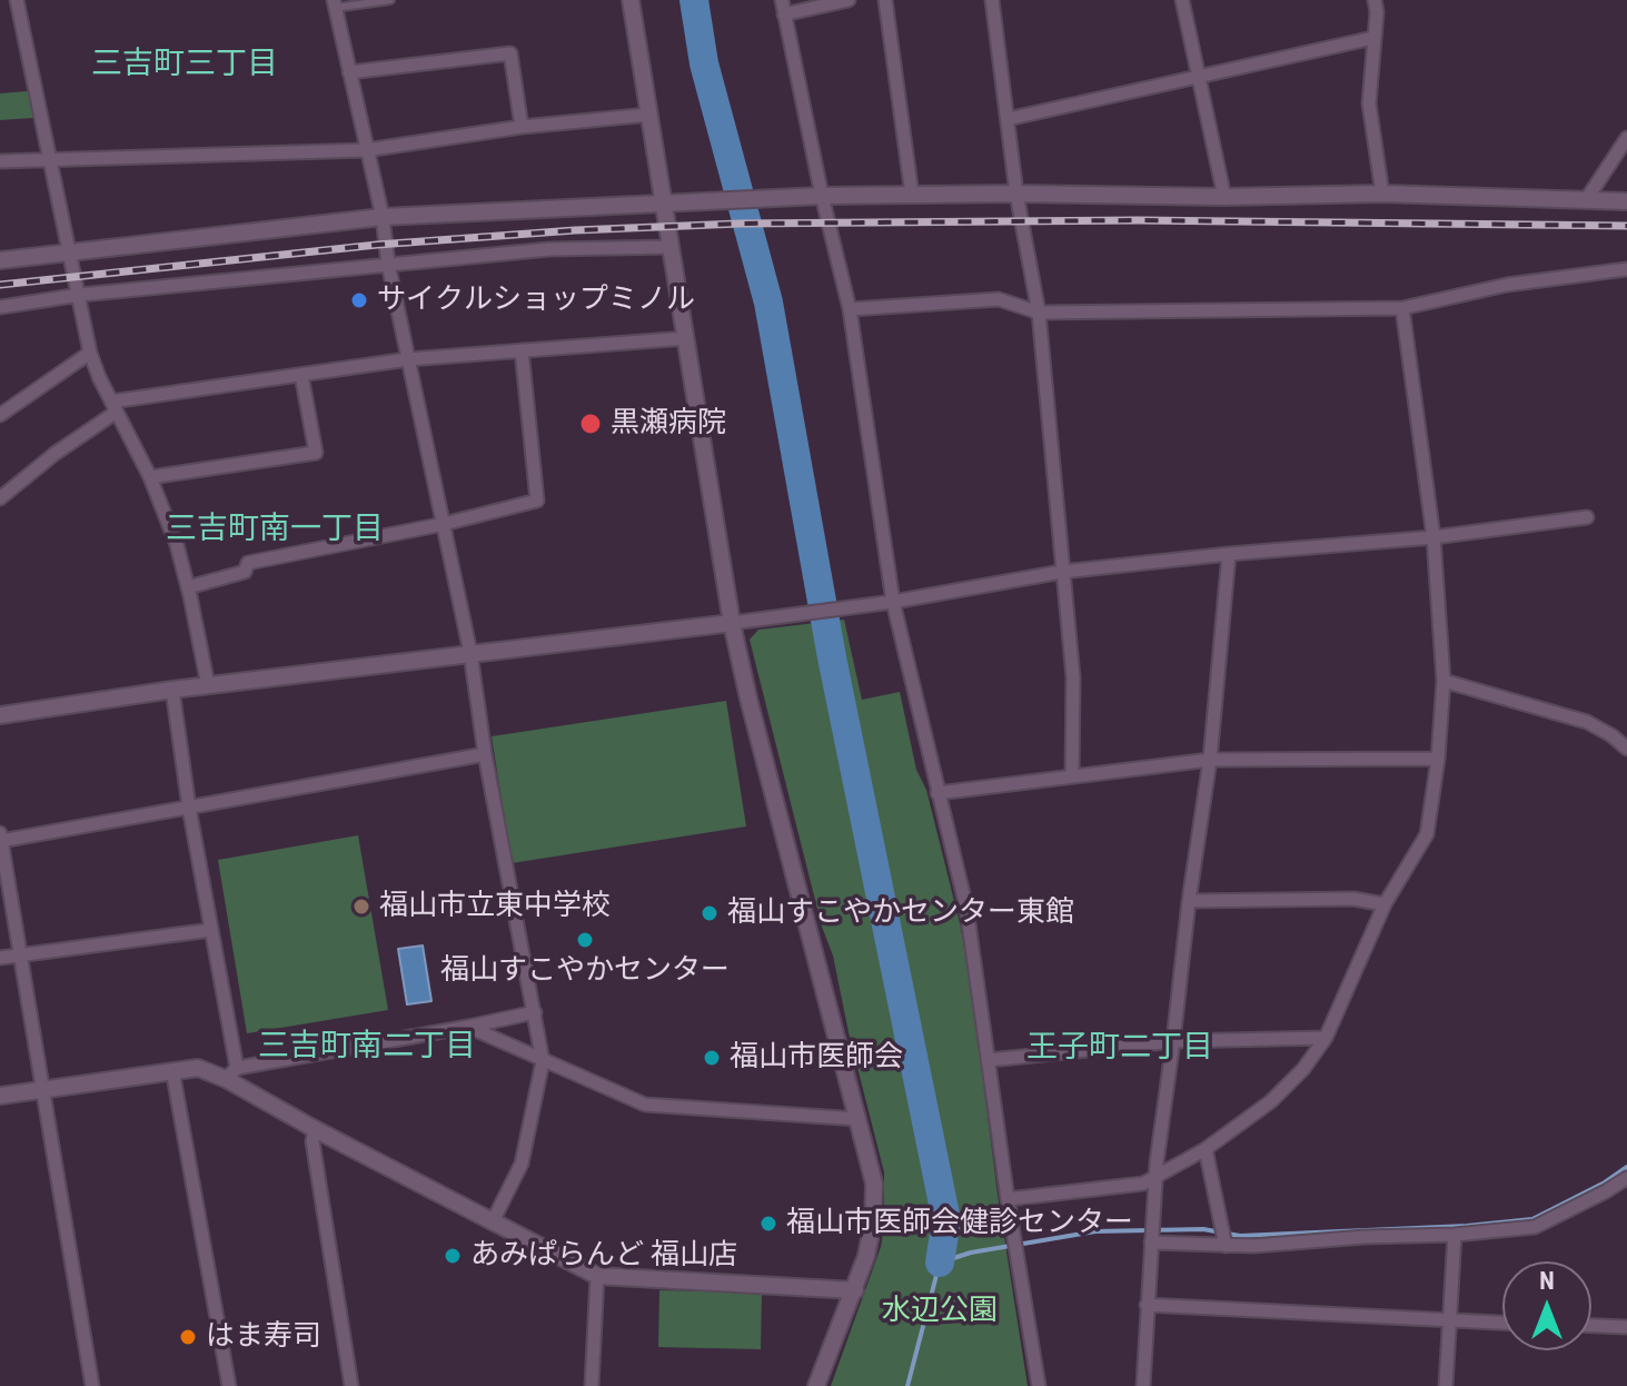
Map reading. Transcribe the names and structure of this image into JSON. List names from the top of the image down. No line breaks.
{"districts":["三吉町三丁目","三吉町南一丁目","三吉町南二丁目","王子町二丁目"],"parks":["水辺公園"],"places":["サイクルショップミノル","黒瀬病院","福山市立東中学校","福山すこやかセンター東館","福山すこやかセンター","福山市医師会","福山市医師会健診センター","あみぱらんど 福山店","はま寿司"],"north":"top"}
